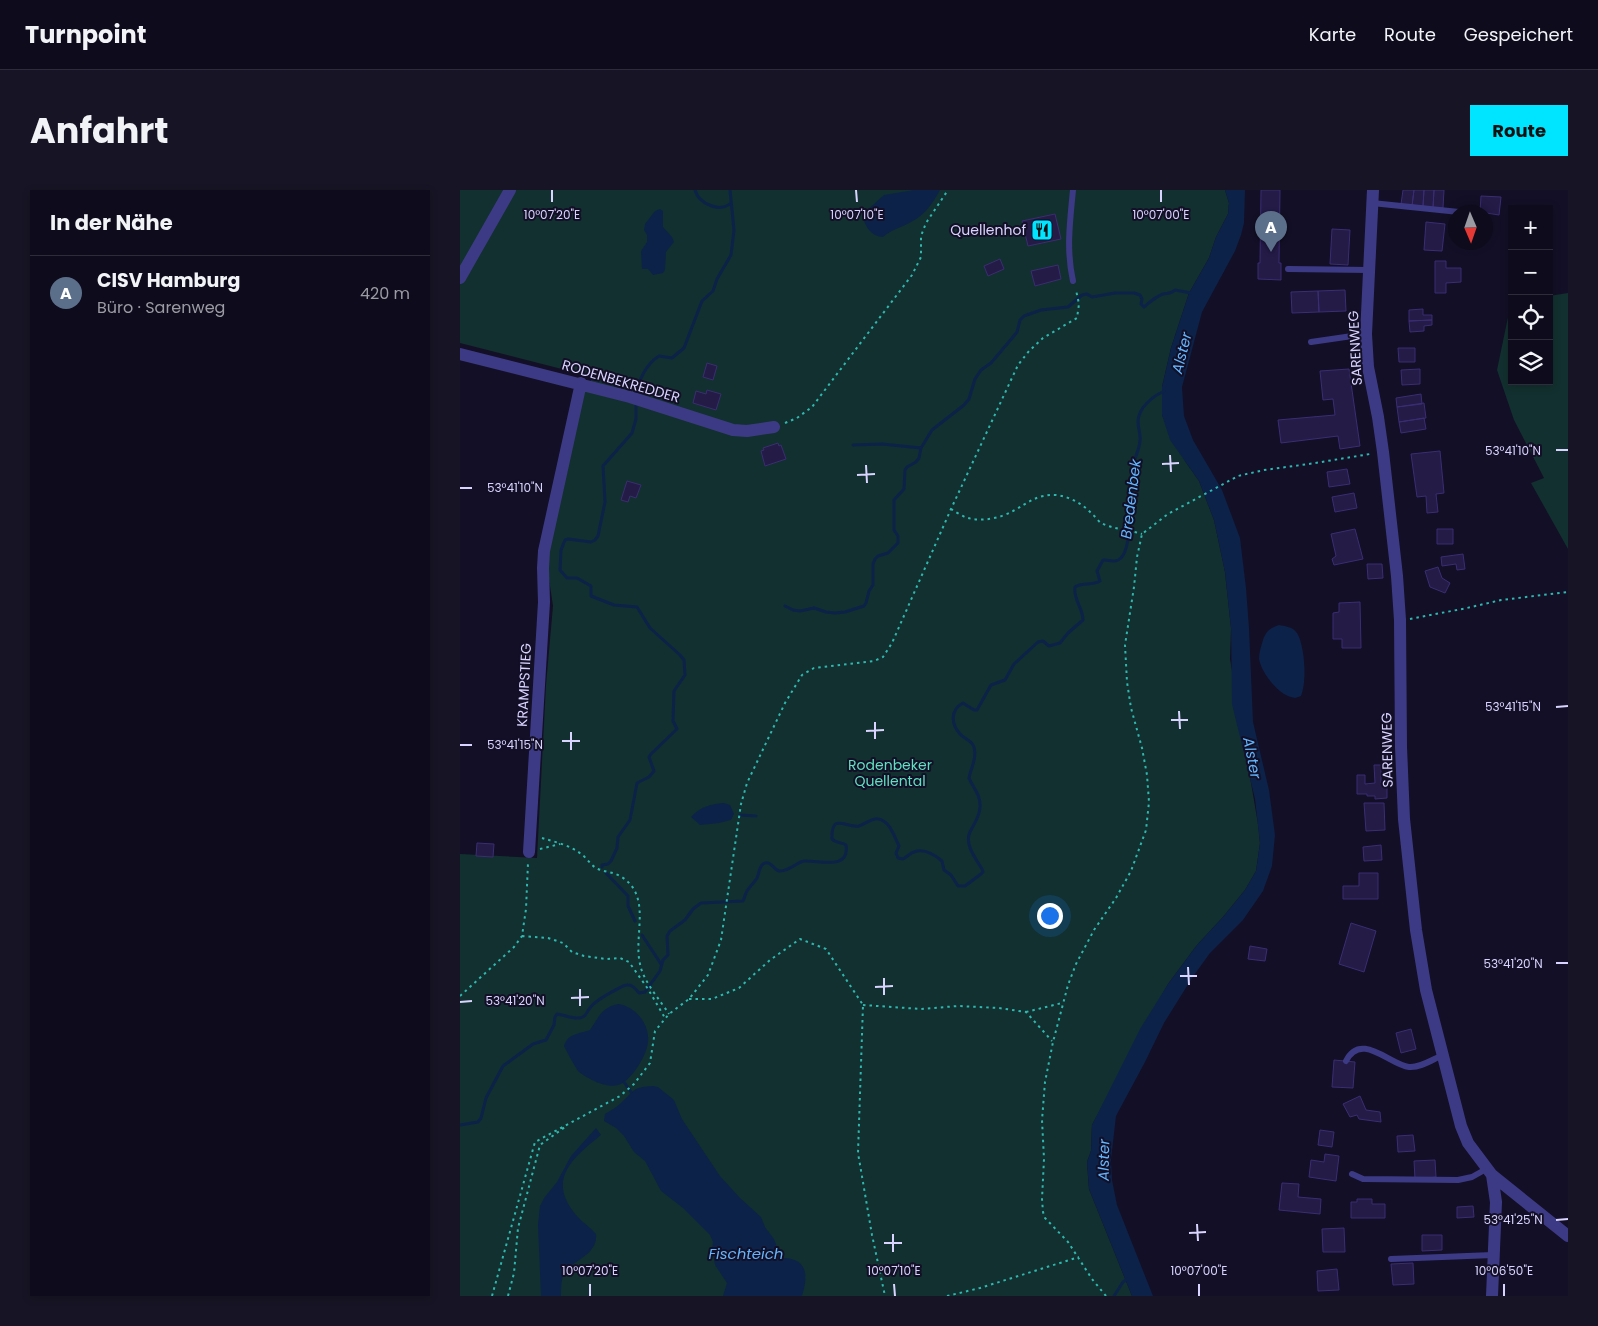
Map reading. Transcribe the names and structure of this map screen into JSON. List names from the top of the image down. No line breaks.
{"streets":{"street":["SARENWEG","RODENBEKREDDER","KRAMPSTIEG"]},"crossings":[["RODENBEKREDDER","KRAMPSTIEG"]],"water":["Alster","Bredenbek","Fischteich"],"parks":["Rodenbeker Quellental"],"places":{"restaurant":["Quellenhof"]},"north":"bottom","page":{"header":"Turnpoint","nav":["Karte","Route","Gespeichert"],"title":"Anfahrt","buttons":"Route","heading":"In der Nähe","map_buttons":["+","−"],"pins":"A","list":[{"mark":"A","name":"CISV Hamburg","note":"Büro · Sarenweg","value":"420 m"}]},"coordinates":["10°07'20\"E","10°07'10\"E","10°07'00\"E","53°41'10\"N","53°41'15\"N","53°41'20\"N","53°41'25\"N","10°06'50\"E"]}
